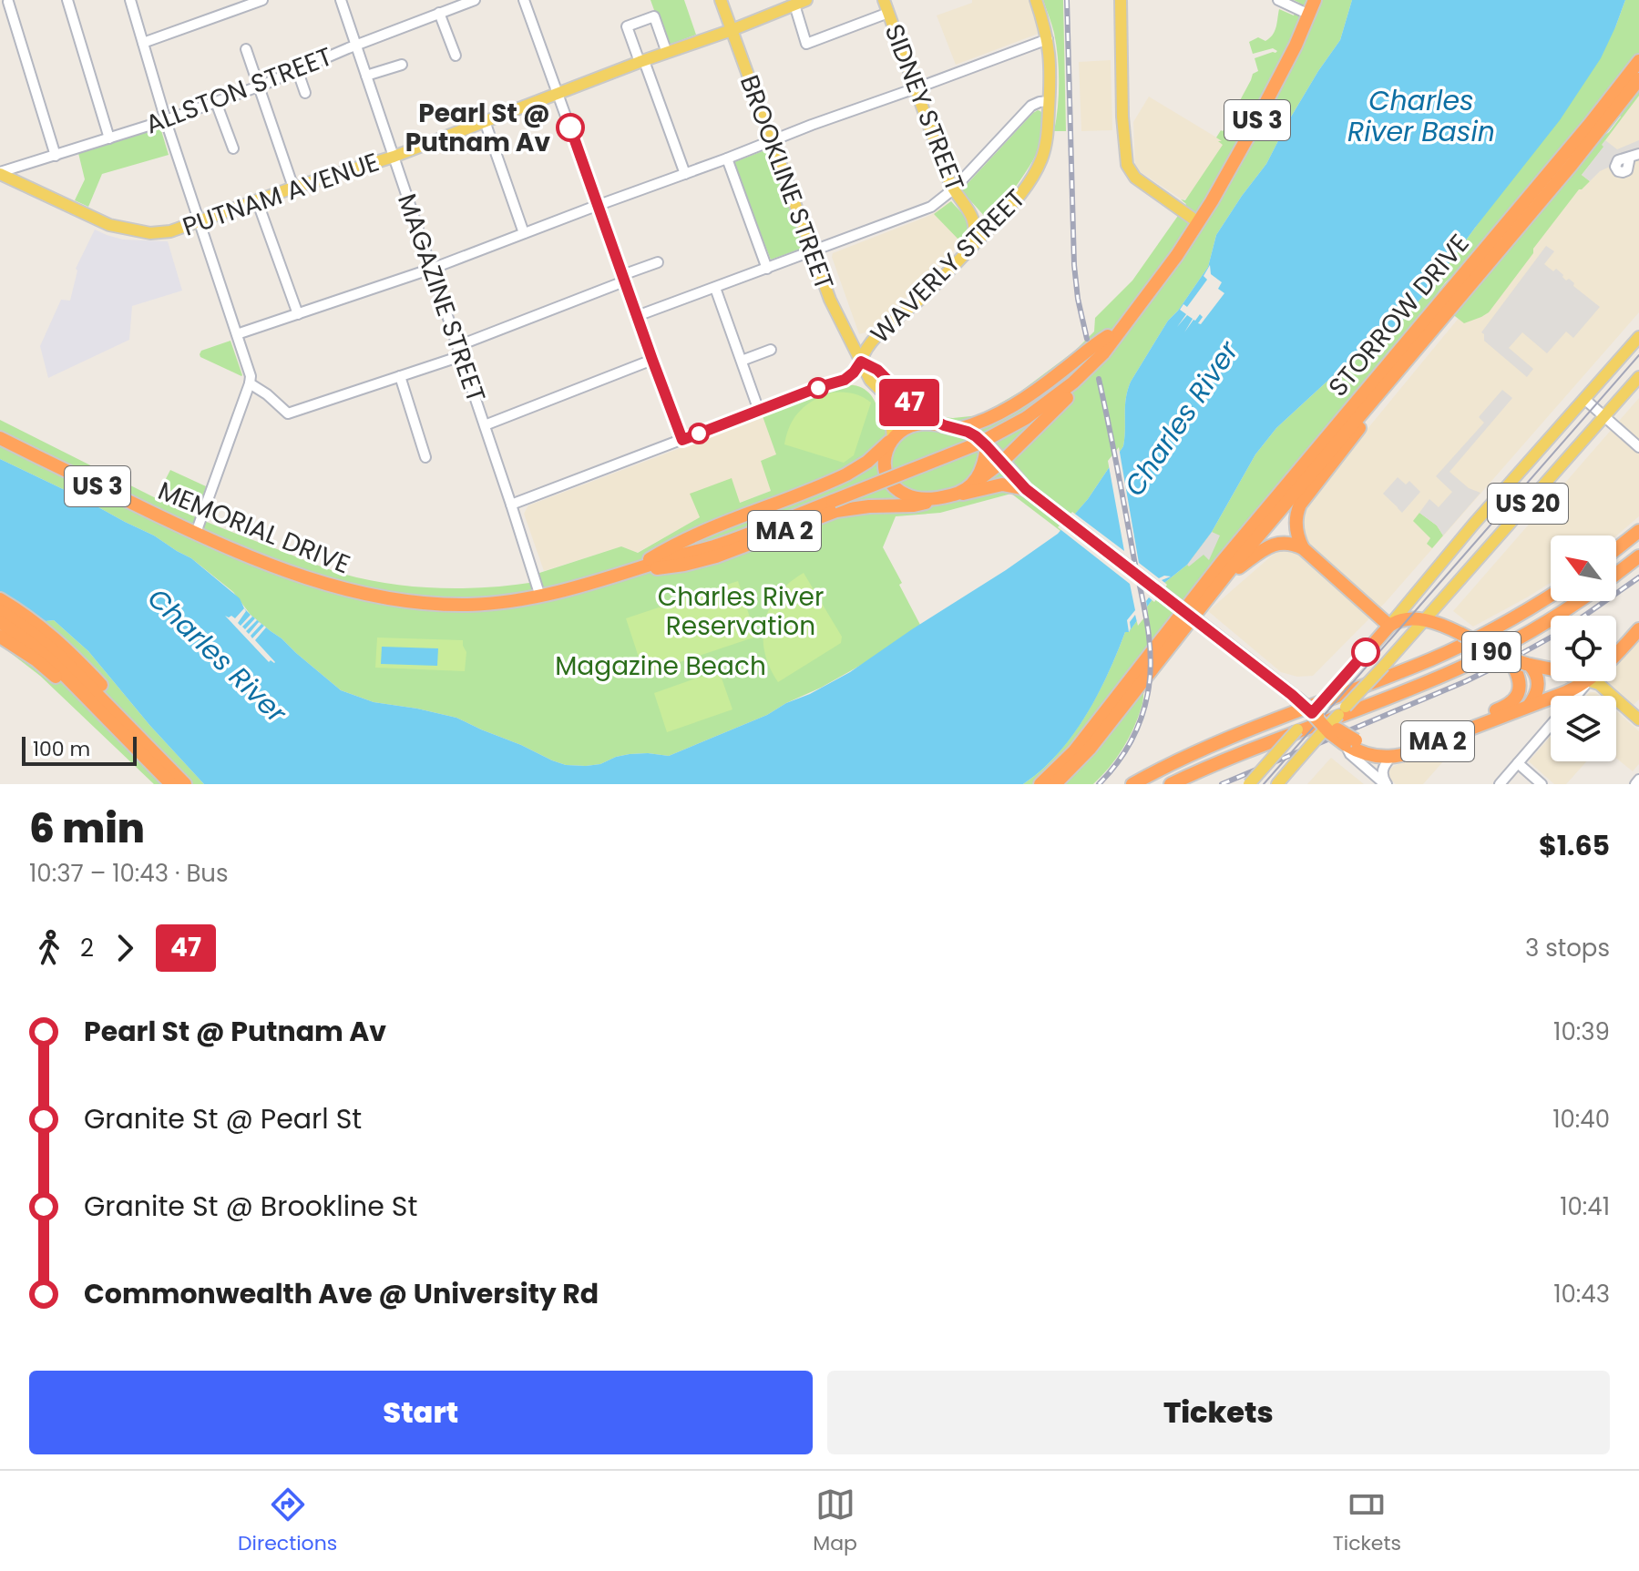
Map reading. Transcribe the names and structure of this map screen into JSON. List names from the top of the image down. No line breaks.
{"streets":{"highway":["US 3","STORROW DRIVE","US 20","MEMORIAL DRIVE","MA 2","I 90"],"main road":["SIDNEY STREET","BROOKLINE STREET","PUTNAM AVENUE","WAVERLY STREET"],"street":["ALLSTON STREET","MAGAZINE STREET"]},"crossings":[["ALLSTON STREET","PUTNAM AVENUE"],["ALLSTON STREET","MAGAZINE STREET"],["SIDNEY STREET","WAVERLY STREET"],["BROOKLINE STREET","PUTNAM AVENUE"],["BROOKLINE STREET","WAVERLY STREET"],["BROOKLINE STREET","MA 2"],["PUTNAM AVENUE","MAGAZINE STREET"],["MAGAZINE STREET","MEMORIAL DRIVE"],["US 20","MA 2"],["MEMORIAL DRIVE","MA 2"]],"water":["Charles River Basin","Charles River"],"parks":["Charles River Reservation","Magazine Beach"],"places":["Pearl St @ Putnam Av"],"lines":["bus line 47"],"scale_bar":"100 m","north":"top left","page":{"on_map":"47","scale":"100 m","heading":["6 min","10:37 – 10:43 · Bus","$1.65"],"legs":["2","47","3 stops"],"list":[{"name":"Pearl St @ Putnam Av","value":"10:39"},{"name":"Granite St @ Pearl St","value":"10:40"},{"name":"Granite St @ Brookline St","value":"10:41"},{"name":"Commonwealth Ave @ University Rd","value":"10:43"}],"buttons":["Start","Tickets"],"tabs":["Directions","Map","Tickets"]}}
